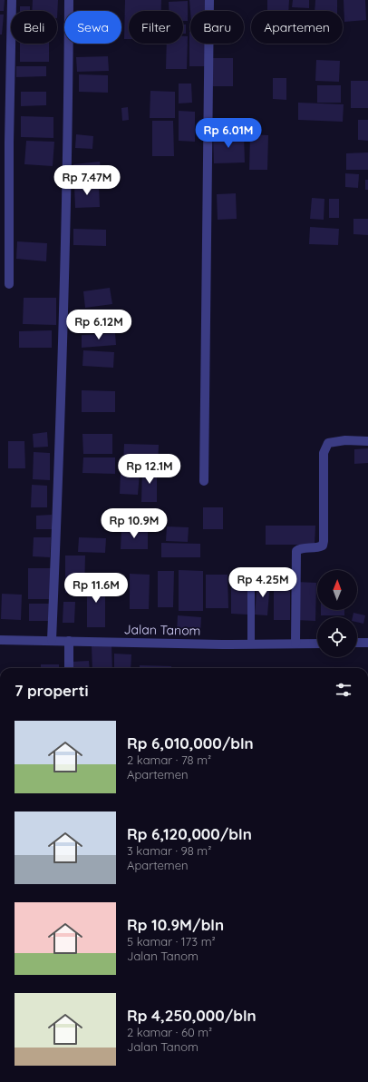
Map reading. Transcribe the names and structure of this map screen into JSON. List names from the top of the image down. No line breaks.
{"streets":{"street":["Jalan Tanom"]},"north":"top","page":{"chip":["Beli","Sewa","Filter","Baru","Apartemen"],"price":["Rp 6.01M","Rp 7.47M","Rp 6.12M","Rp 12.1M","Rp 10.9M","Rp 4.25M","Rp 11.6M"],"heading":"7 properti","list":[{"name":"Rp 6,010,000/bln","note":"2 kamar · 78 m² · Apartemen"},{"name":"Rp 6,120,000/bln","note":"3 kamar · 98 m² · Apartemen"},{"name":"Rp 10.9M/bln","note":"5 kamar · 173 m² · Jalan Tanom"},{"name":"Rp 4,250,000/bln","note":"2 kamar · 60 m² · Jalan Tanom"}]}}
